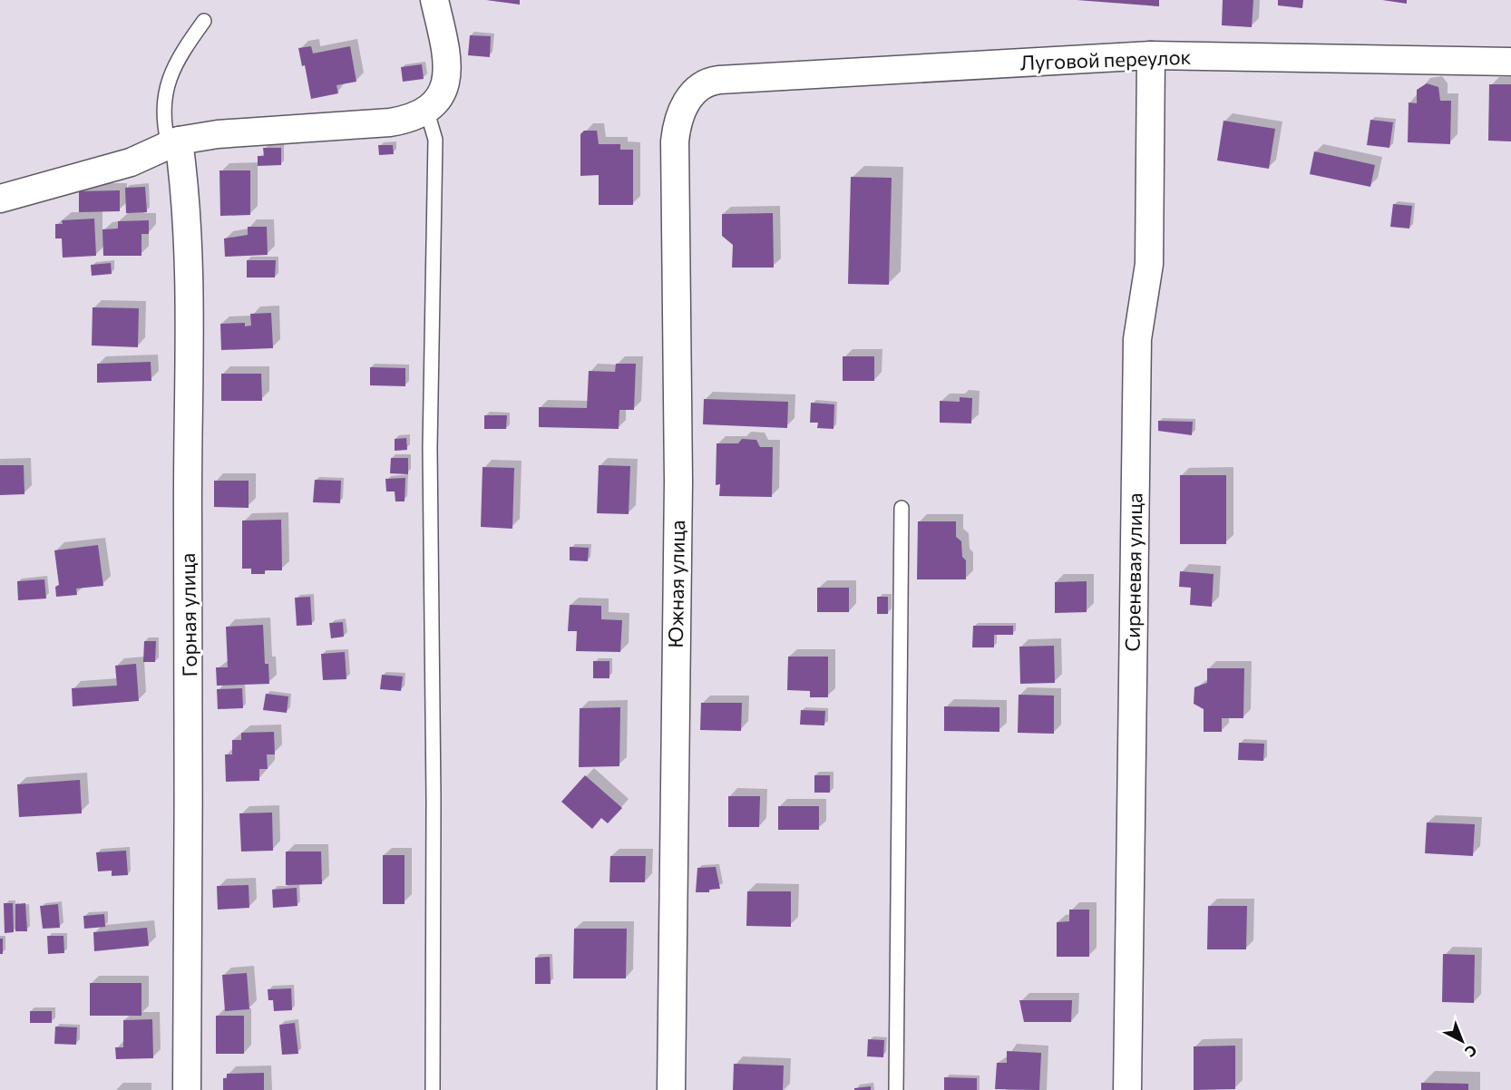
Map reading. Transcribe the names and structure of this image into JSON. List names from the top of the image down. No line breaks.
{"streets":{"street":["Луговой переулок","Сиреневая улица","Южная улица","Горная улица"]},"crossings":[["Луговой переулок","Сиреневая улица"],["Луговой переулок","Южная улица"]],"north":"bottom right"}
